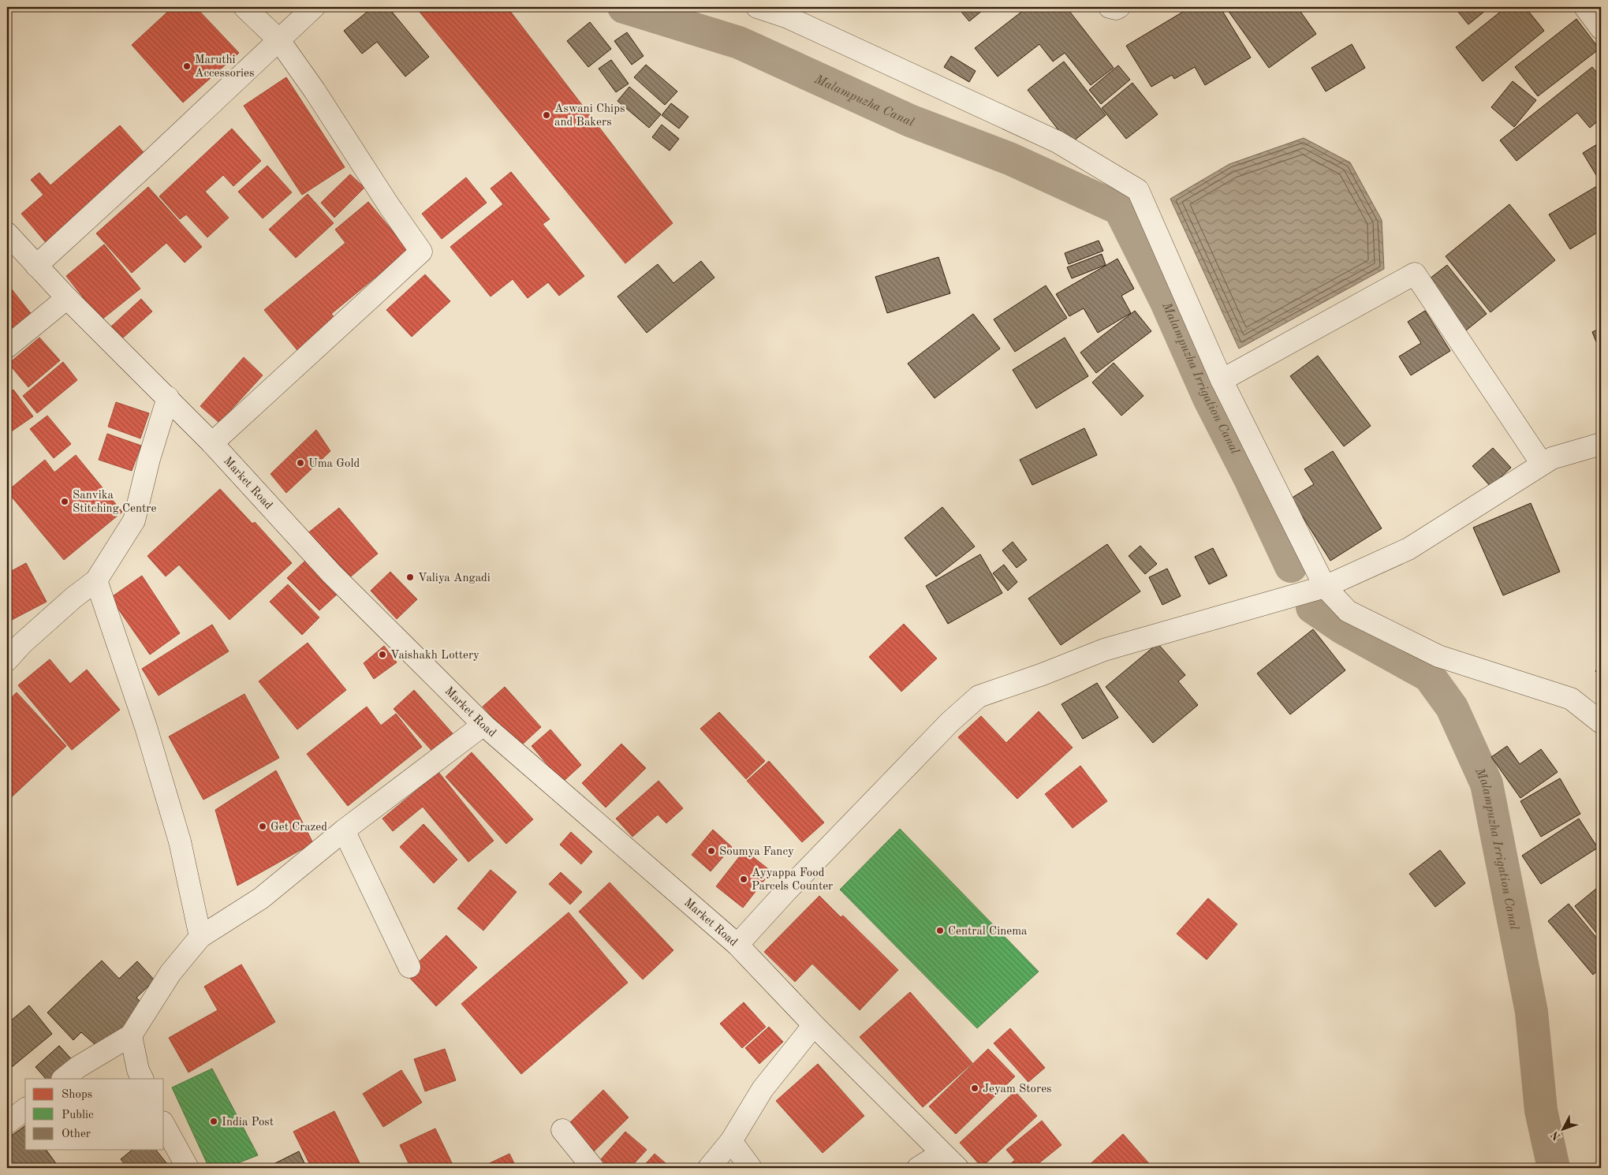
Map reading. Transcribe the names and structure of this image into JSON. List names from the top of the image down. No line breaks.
{"streets":{"street":["Market Road"]},"water":["Malampuzha Canal","Malampuzha Irrigation Canal"],"places":["Maruthi Accessories","Aswani Chips and Bakers","Uma Gold","Sanvika Stitching Centre","Valiya Angadi","Vaishakh Lottery","Get Crazed","Soumya Fancy","Ayyappa Food Parcels Counter","Central Cinema","Jeyam Stores","India Post"],"legend":["Shops","Public","Other"],"north":"bottom left"}
